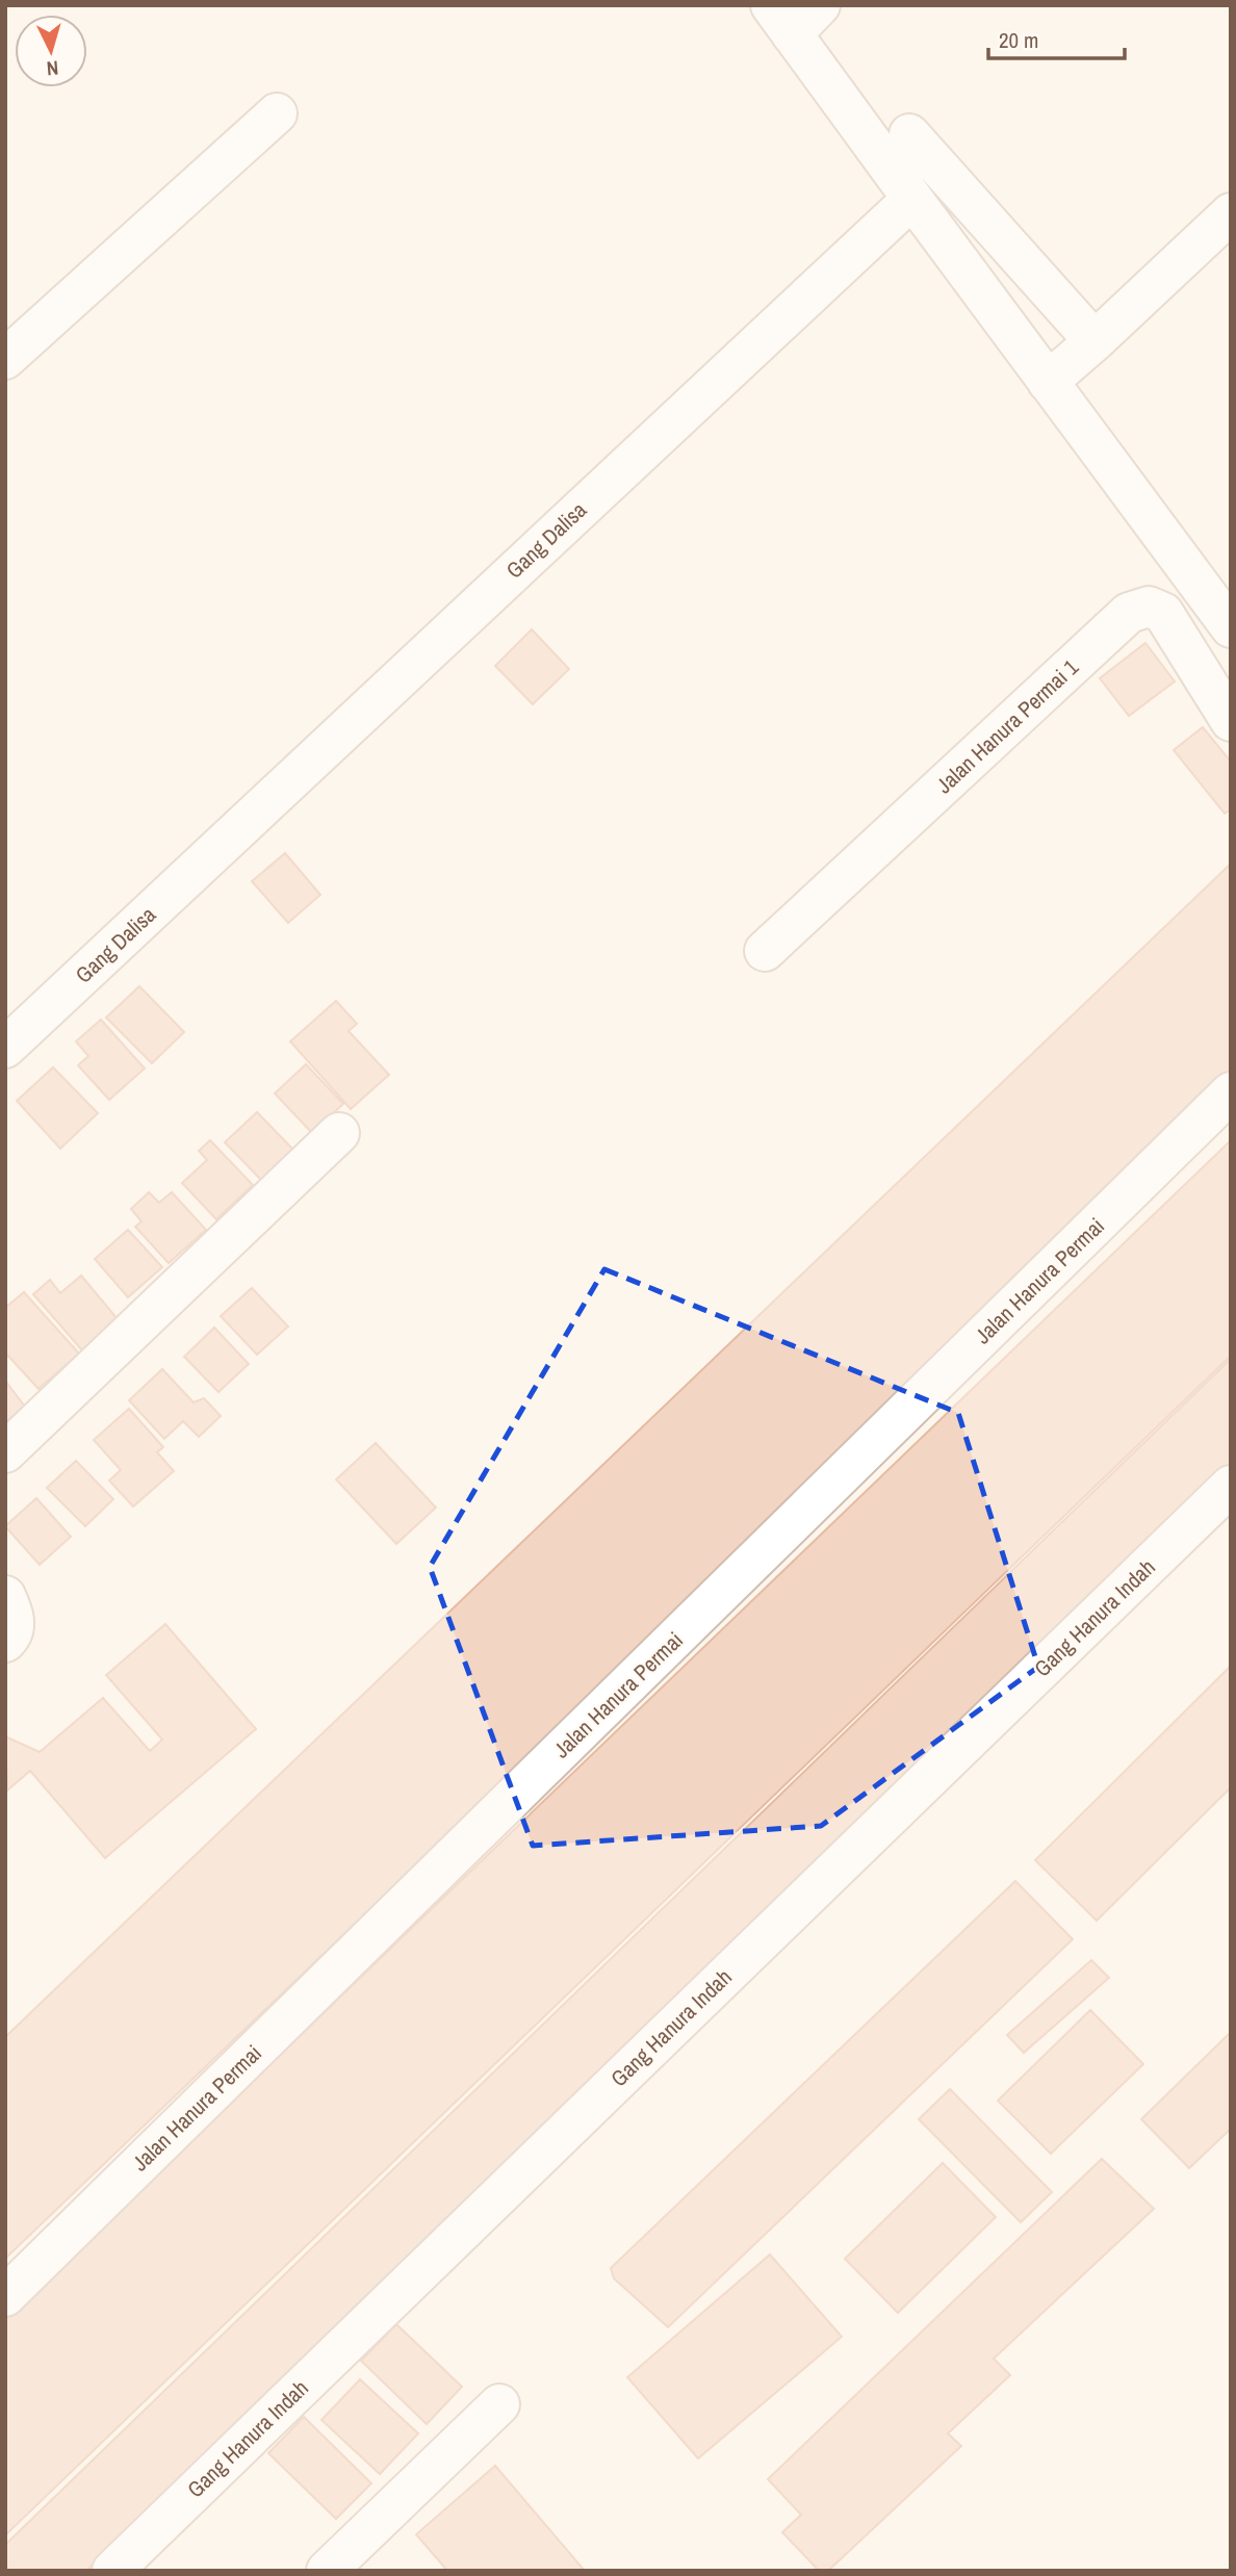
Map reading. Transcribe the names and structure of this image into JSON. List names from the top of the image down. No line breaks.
{"streets":{"street":["Gang Dalisa","Jalan Hanura Permai 1","Jalan Hanura Permai","Gang Hanura Indah"]},"scale_bar":"20 m","north":"bottom"}
